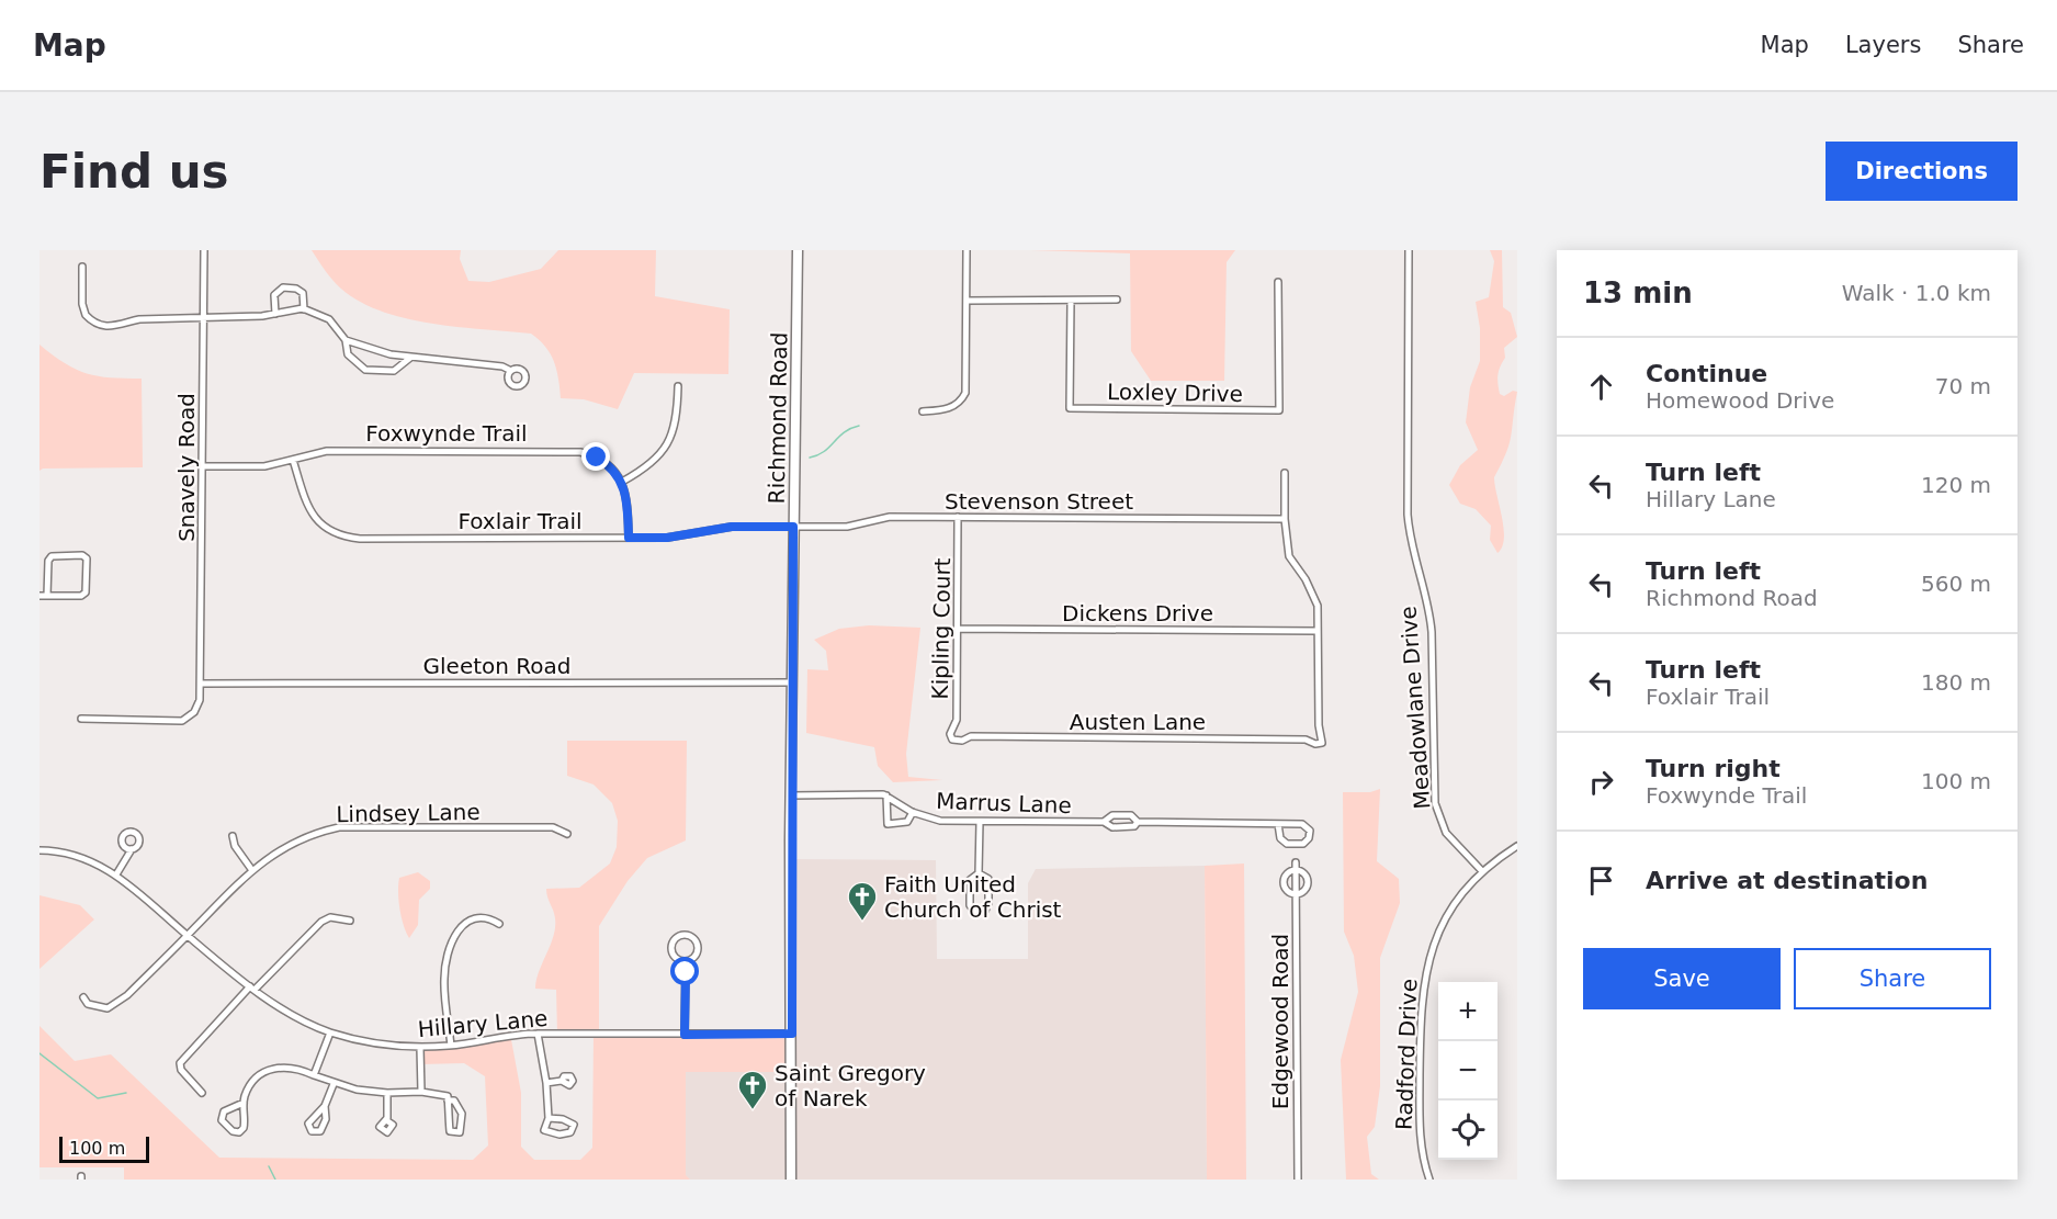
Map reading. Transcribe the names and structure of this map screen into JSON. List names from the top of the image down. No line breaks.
{"streets":{"main road":["Richmond Road"],"street":["Loxley Drive","Foxwynde Trail","Snavely Road","Stevenson Street","Foxlair Trail","Dickens Drive","Kipling Court","Gleeton Road","Meadowlane Drive","Austen Lane","Marrus Lane","Lindsey Lane","Edgewood Road","Hillary Lane","Radford Drive"]},"crossings":[["Richmond Road","Stevenson Street"],["Richmond Road","Foxlair Trail"],["Richmond Road","Gleeton Road"],["Richmond Road","Hillary Lane"],["Foxwynde Trail","Snavely Road"],["Foxwynde Trail","Foxlair Trail"],["Snavely Road","Gleeton Road"],["Stevenson Street","Foxlair Trail"],["Stevenson Street","Kipling Court"],["Dickens Drive","Kipling Court"],["Dickens Drive","Austen Lane"],["Kipling Court","Austen Lane"],["Meadowlane Drive","Radford Drive"],["Lindsey Lane","Hillary Lane"]],"places":{"church":["Faith United Church of Christ","Saint Gregory of Narek"]},"scale_bar":"100 m","page":{"header":"Map","nav":["Map","Layers","Share"],"buttons":["Directions",["Save","Share"]],"title":"Find us","heading":["13 min","Walk · 1.0 km"],"list":[["Continue","Homewood Drive","70 m"],["Turn left","Hillary Lane","120 m"],["Turn left","Richmond Road","560 m"],["Turn left","Foxlair Trail","180 m"],["Turn right","Foxwynde Trail","100 m"],"Arrive at destination"],"map_buttons":["+","−"],"scale":"100 m"}}
